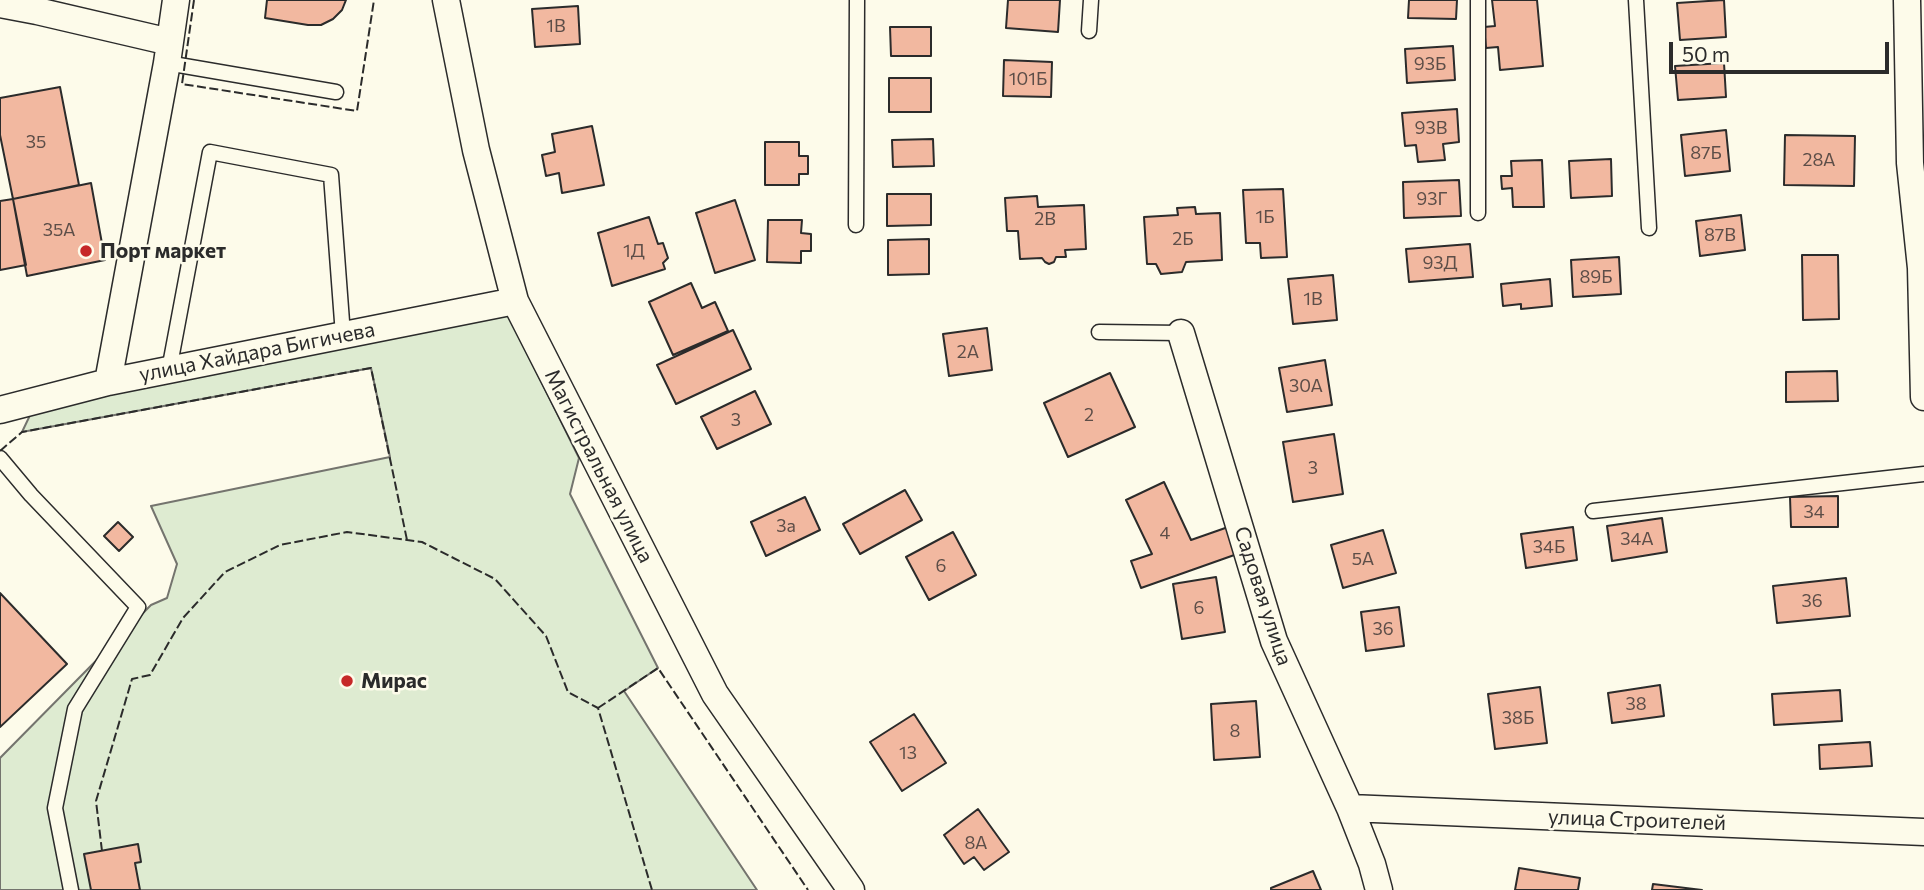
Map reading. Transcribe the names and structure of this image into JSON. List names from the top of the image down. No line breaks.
{"streets":{"street":["улица Хайдара Бигичева","Магистральная улица","Садовая улица","улица Строителей"]},"crossings":[["улица Хайдара Бигичева","Магистральная улица"],["Садовая улица","улица Строителей"]],"places":["Порт маркет","Мирас"],"house_numbers":["1В","93Б","101Б","93В","35","87Б","28А","93Г","1Б","2В","35А","87В","2Б","1Д","93Д","89Б","1В","2А","30А","2","3","3","34","3а","4","34А","34Б","5А","6","36","6","36","38","38Б","8","13","8А"],"scale_bar":"50 m"}
